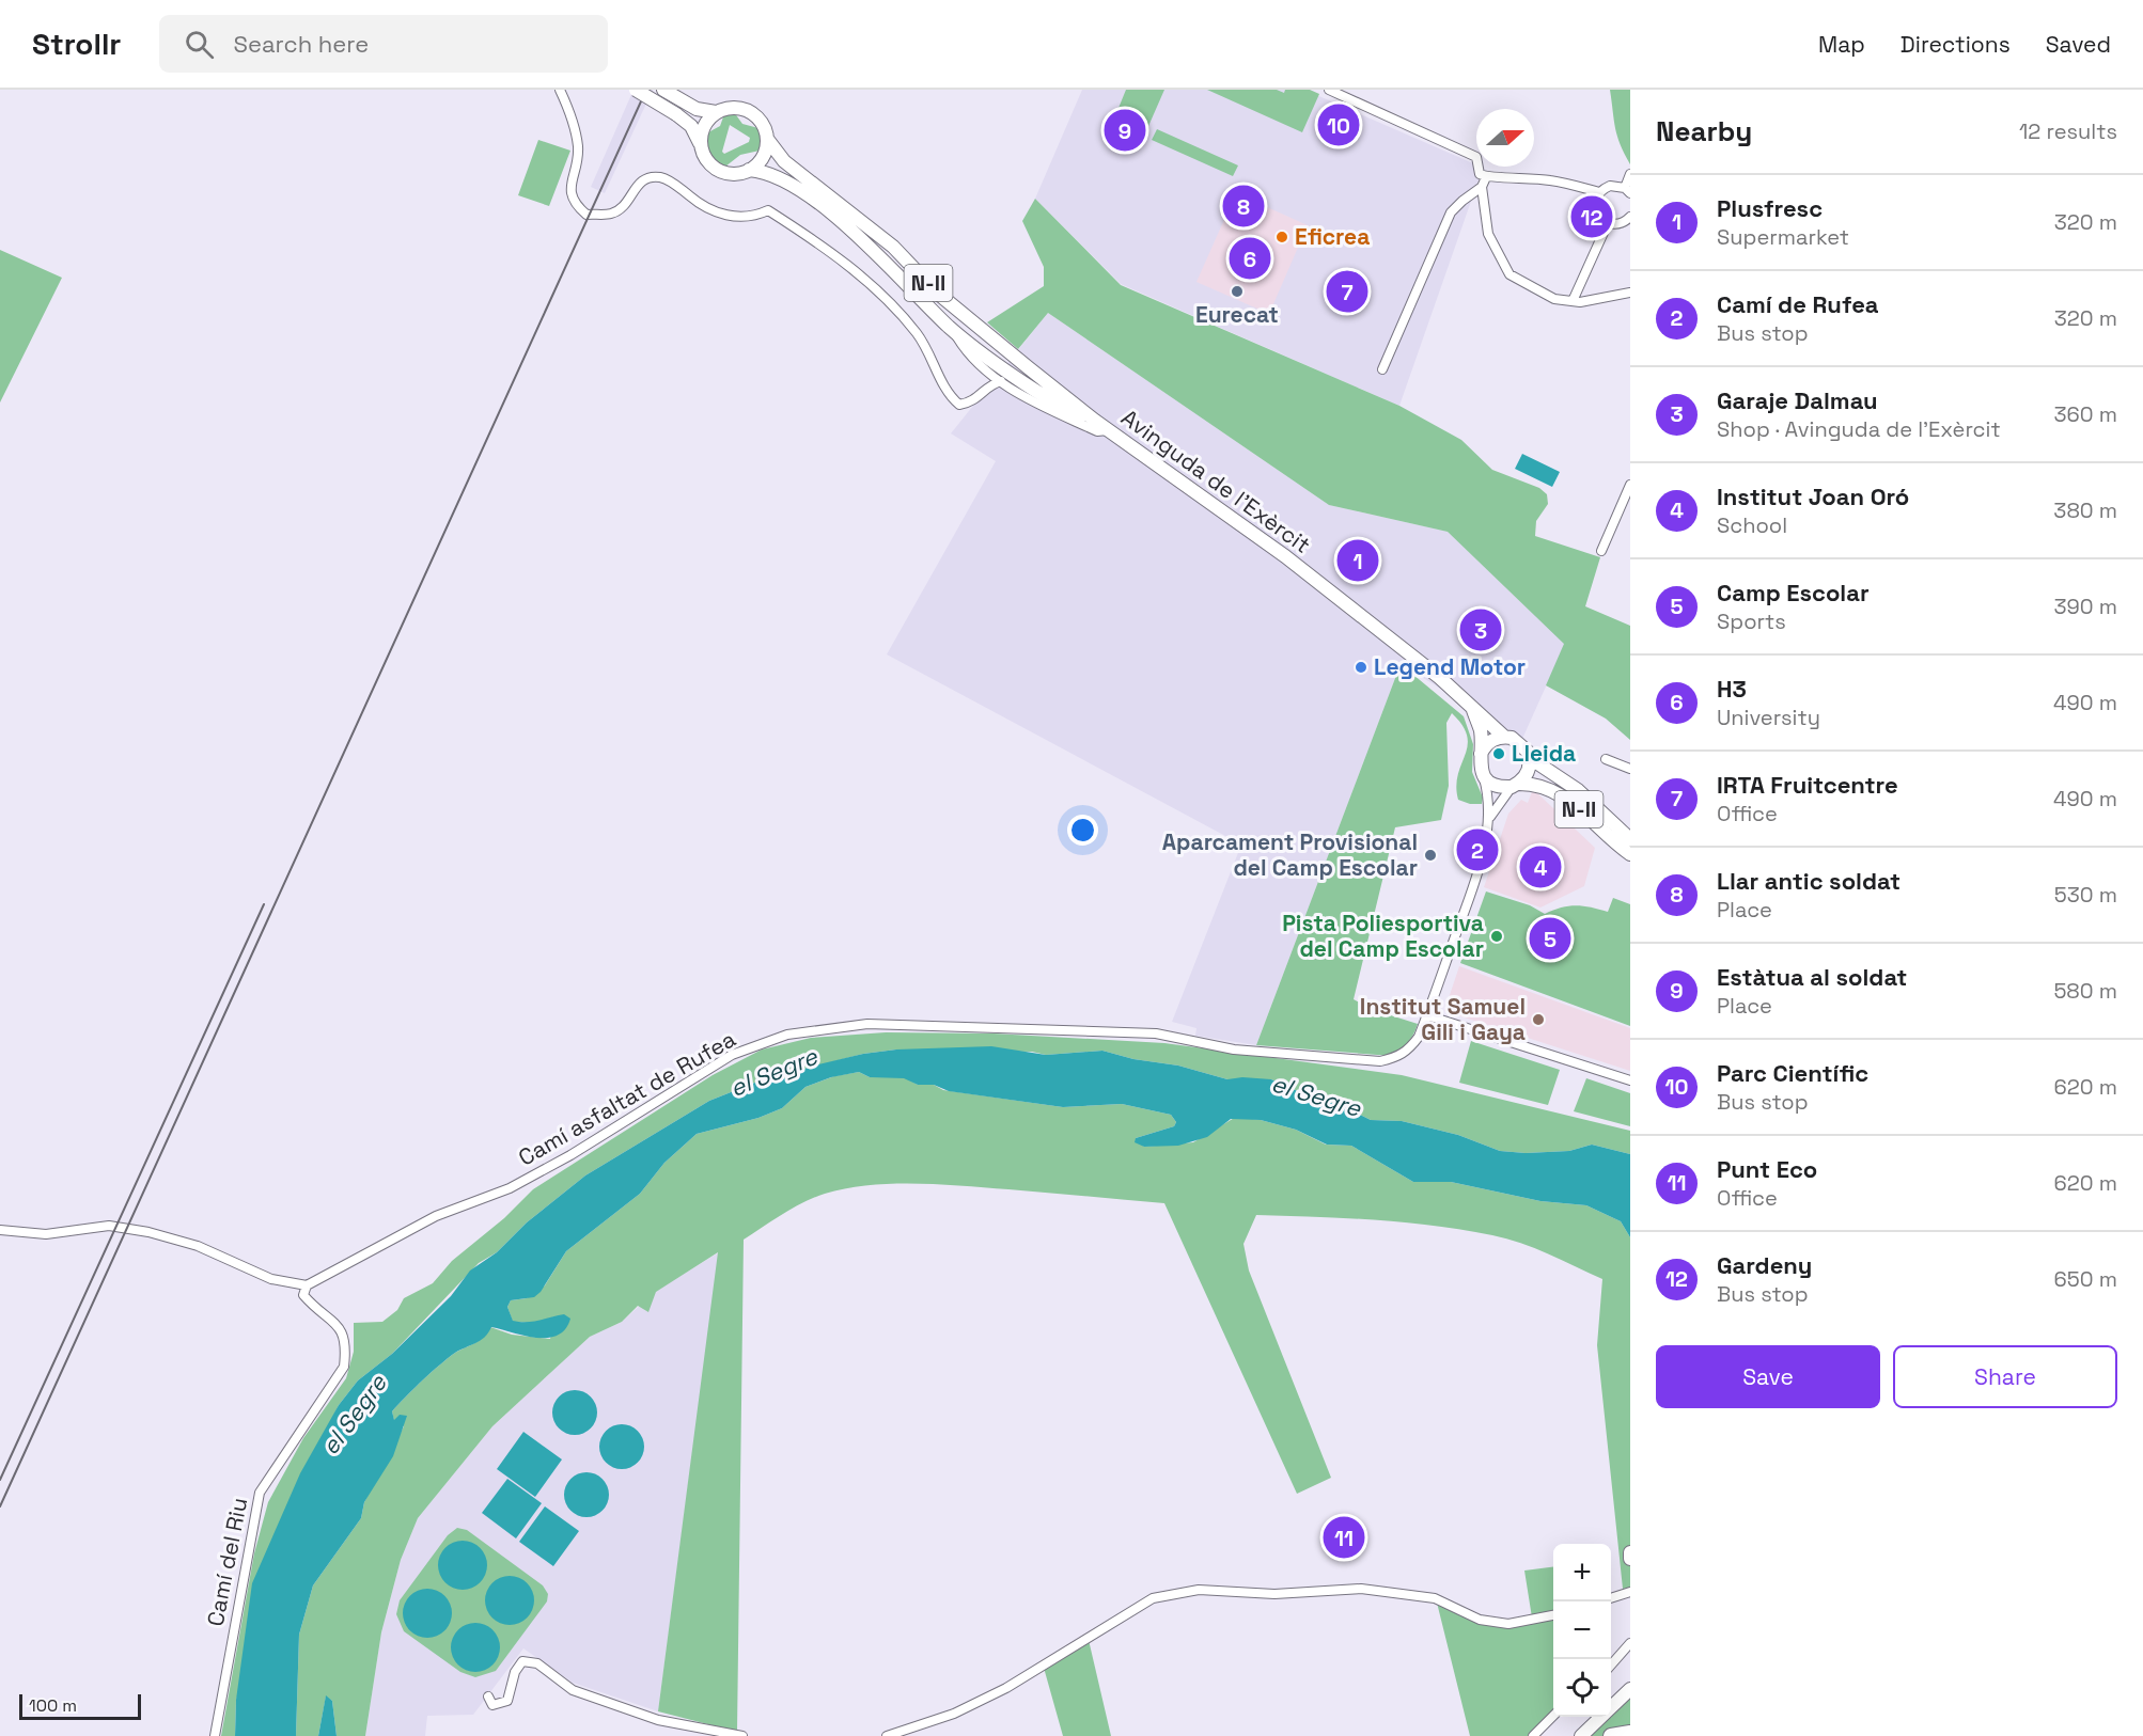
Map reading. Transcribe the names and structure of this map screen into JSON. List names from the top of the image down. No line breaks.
{"streets":{"main road":["N-II","Avinguda de l'Exèrcit"],"street":["Camí asfaltat de Rufea","Camí del Riu"]},"crossings":[["N-II","Avinguda de l'Exèrcit"],["Camí asfaltat de Rufea","Camí del Riu"]],"water":["el Segre"],"places":["Eficrea","Eurecat","Legend Motor","Lleida","Aparcament Provisional del Camp Escolar","Pista Poliesportiva del Camp Escolar","Institut Samuel Gili i Gaya"],"scale_bar":"100 m","north":"right","page":{"header":"Strollr","search":"Search here","nav":["Map","Directions","Saved"],"heading":["Nearby","12 results"],"pins":["10","9","8","12","6","7","1","3","2","4","5","11"],"list":[{"mark":"1","name":"Plusfresc","note":"Supermarket","value":"320 m"},{"mark":"2","name":"Camí de Rufea","note":"Bus stop","value":"320 m"},{"mark":"3","name":"Garaje Dalmau","note":"Shop · Avinguda de l'Exèrcit","value":"360 m"},{"mark":"4","name":"Institut Joan Oró","note":"School","value":"380 m"},{"mark":"5","name":"Camp Escolar","note":"Sports","value":"390 m"},{"mark":"6","name":"H3","note":"University","value":"490 m"},{"mark":"7","name":"IRTA Fruitcentre","note":"Office","value":"490 m"},{"mark":"8","name":"Llar antic soldat","note":"Place","value":"530 m"},{"mark":"9","name":"Estàtua al soldat","note":"Place","value":"580 m"},{"mark":"10","name":"Parc Científic","note":"Bus stop","value":"620 m"},{"mark":"11","name":"Punt Eco","note":"Office","value":"620 m"},{"mark":"12","name":"Gardeny","note":"Bus stop","value":"650 m"}],"buttons":["Save","Share"],"map_buttons":["+","−"],"scale":"100 m"}}
